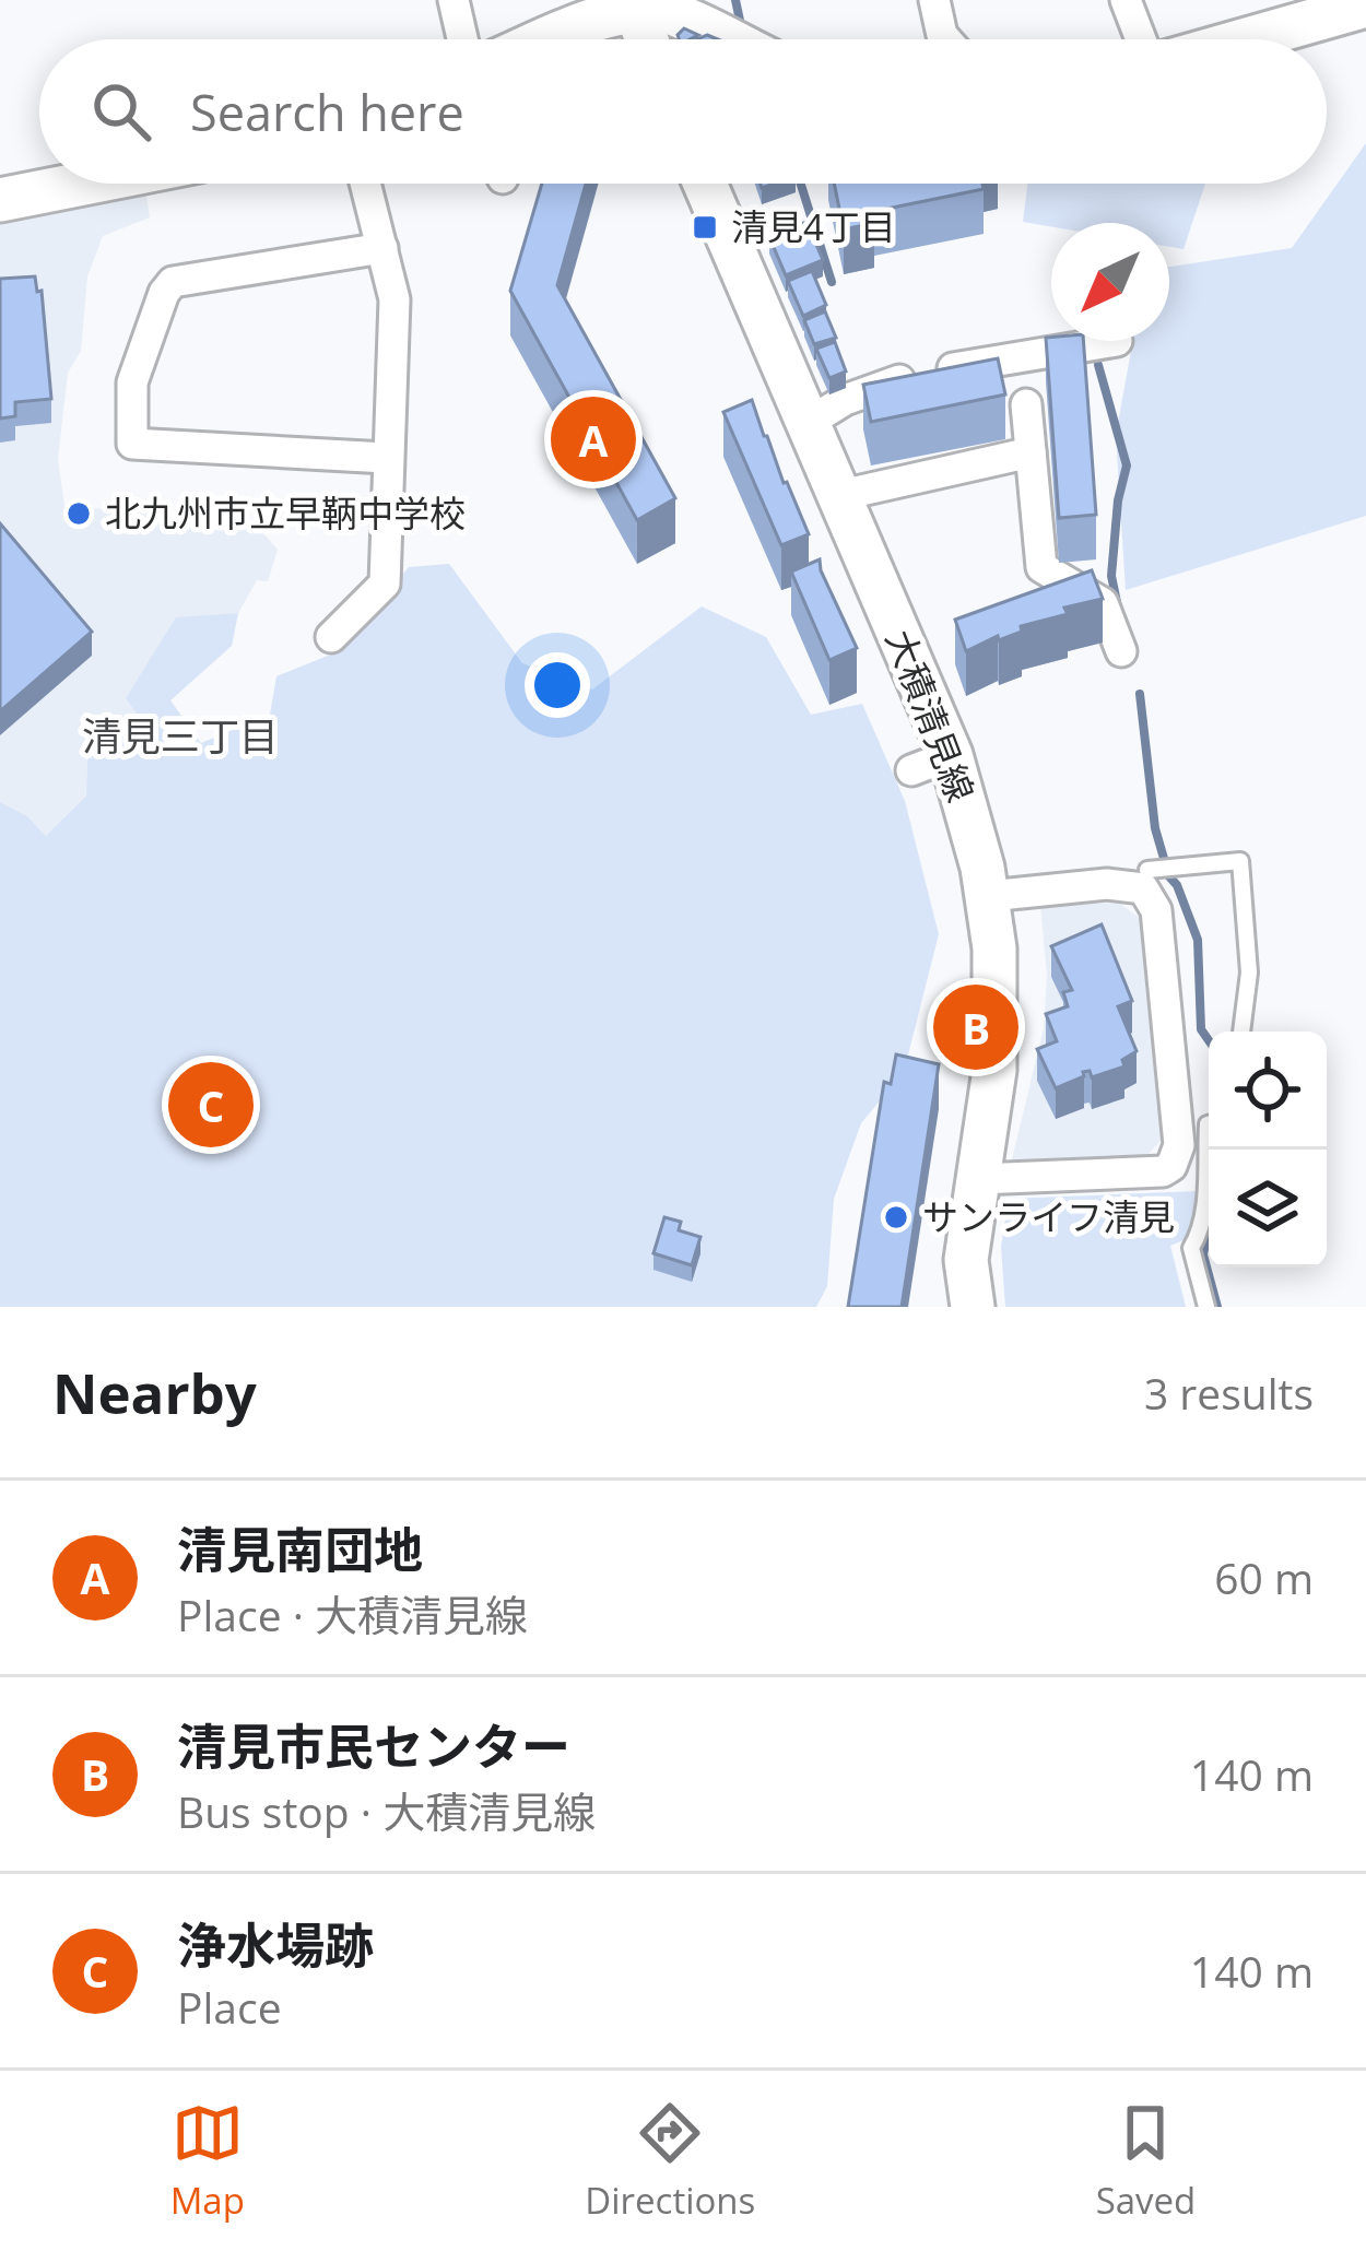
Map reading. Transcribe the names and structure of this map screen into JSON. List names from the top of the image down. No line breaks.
{"streets":{"main road":["大積清見線"]},"districts":["清見三丁目"],"places":{"transit":["清見4丁目"],"other":["北九州市立早鞆中学校","サンライフ清見"]},"north":"bottom left","page":{"search":"Search here","pins":["A","B","C"],"heading":["Nearby","3 results"],"list":[{"mark":"A","name":"清見南団地","note":"Place · 大積清見線","value":"60 m"},{"mark":"B","name":"清見市民センター","note":"Bus stop · 大積清見線","value":"140 m"},{"mark":"C","name":"浄水場跡","note":"Place","value":"140 m"}],"nav":["Map","Directions","Saved"]}}
